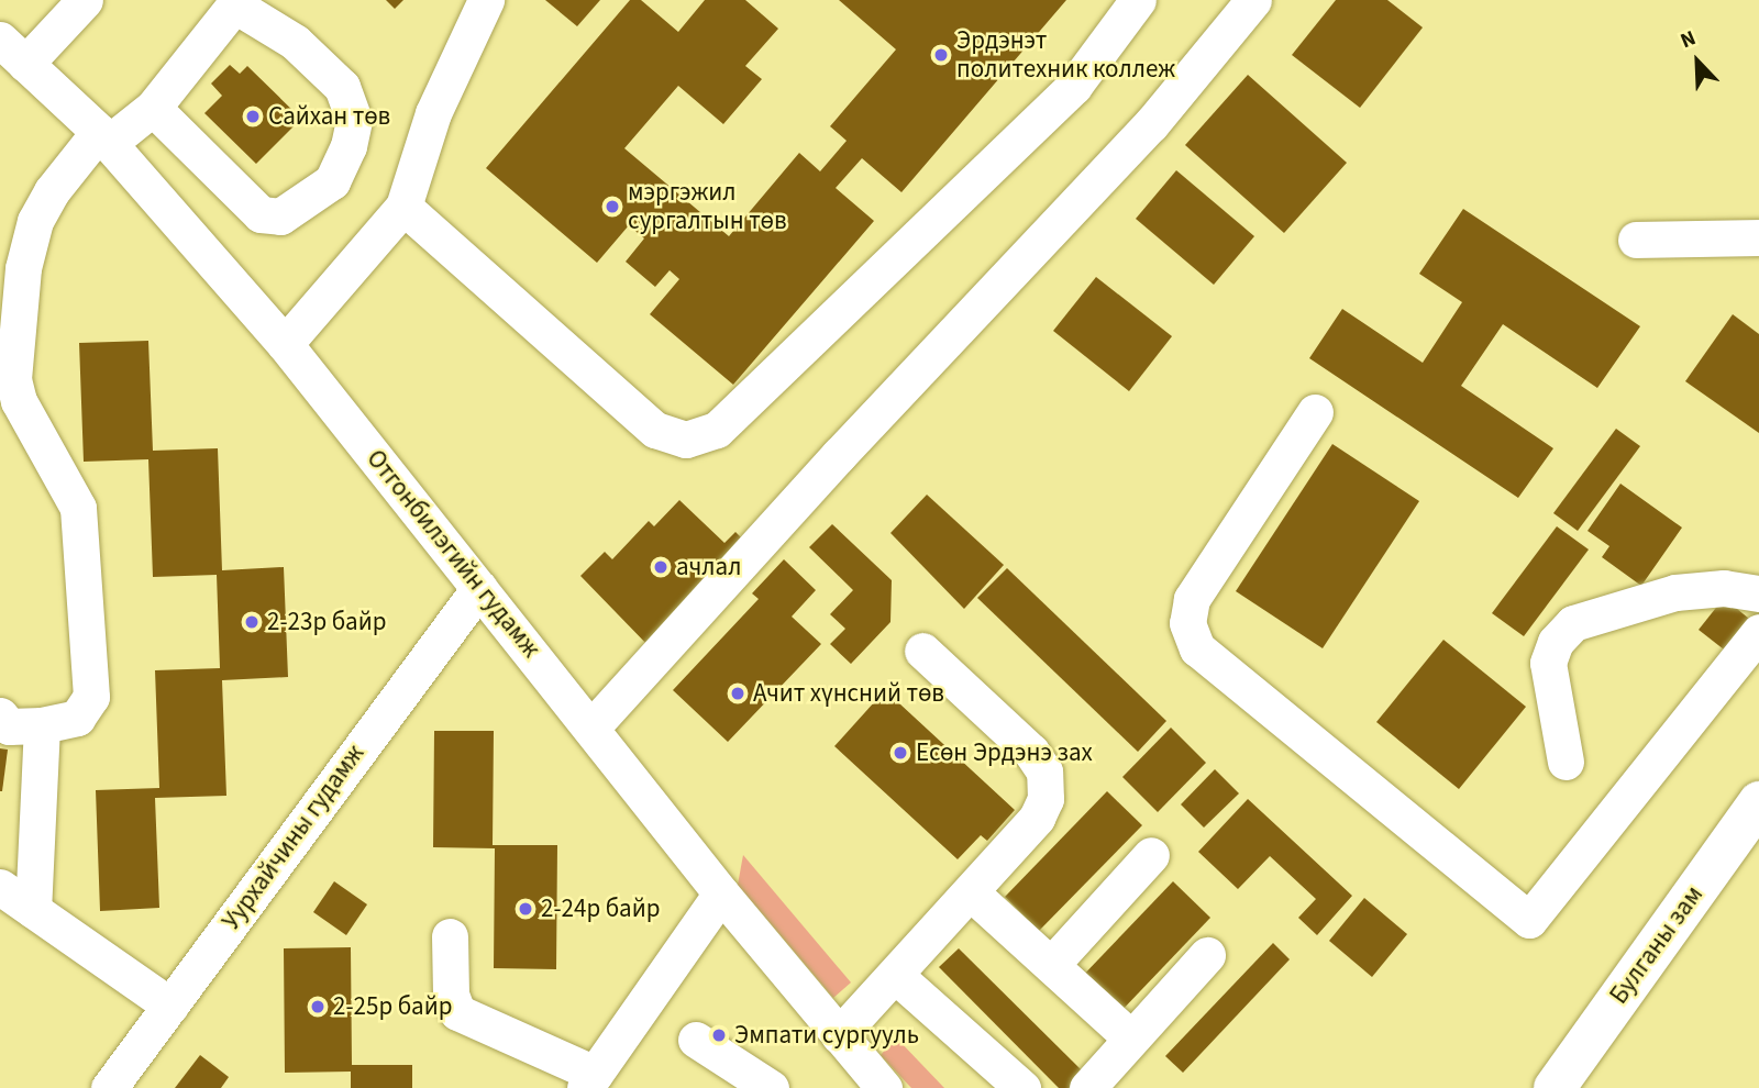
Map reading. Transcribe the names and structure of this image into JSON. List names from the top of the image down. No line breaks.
{"streets":{"highway":["Булганы зам"],"street":["Отгонбилэгийн гудамж","Уурхайчины гудамж"]},"crossings":[["Отгонбилэгийн гудамж","Уурхайчины гудамж"]],"places":["Эрдэнэт политехник коллеж","Сайхан төв","мэргэжил сургалтын төв","ачлал","2-23р байр","Ачит хүнсний төв","Есөн Эрдэнэ зах","2-24р байр","2-25р байр","Эмпати сургууль"],"north":"top left"}
